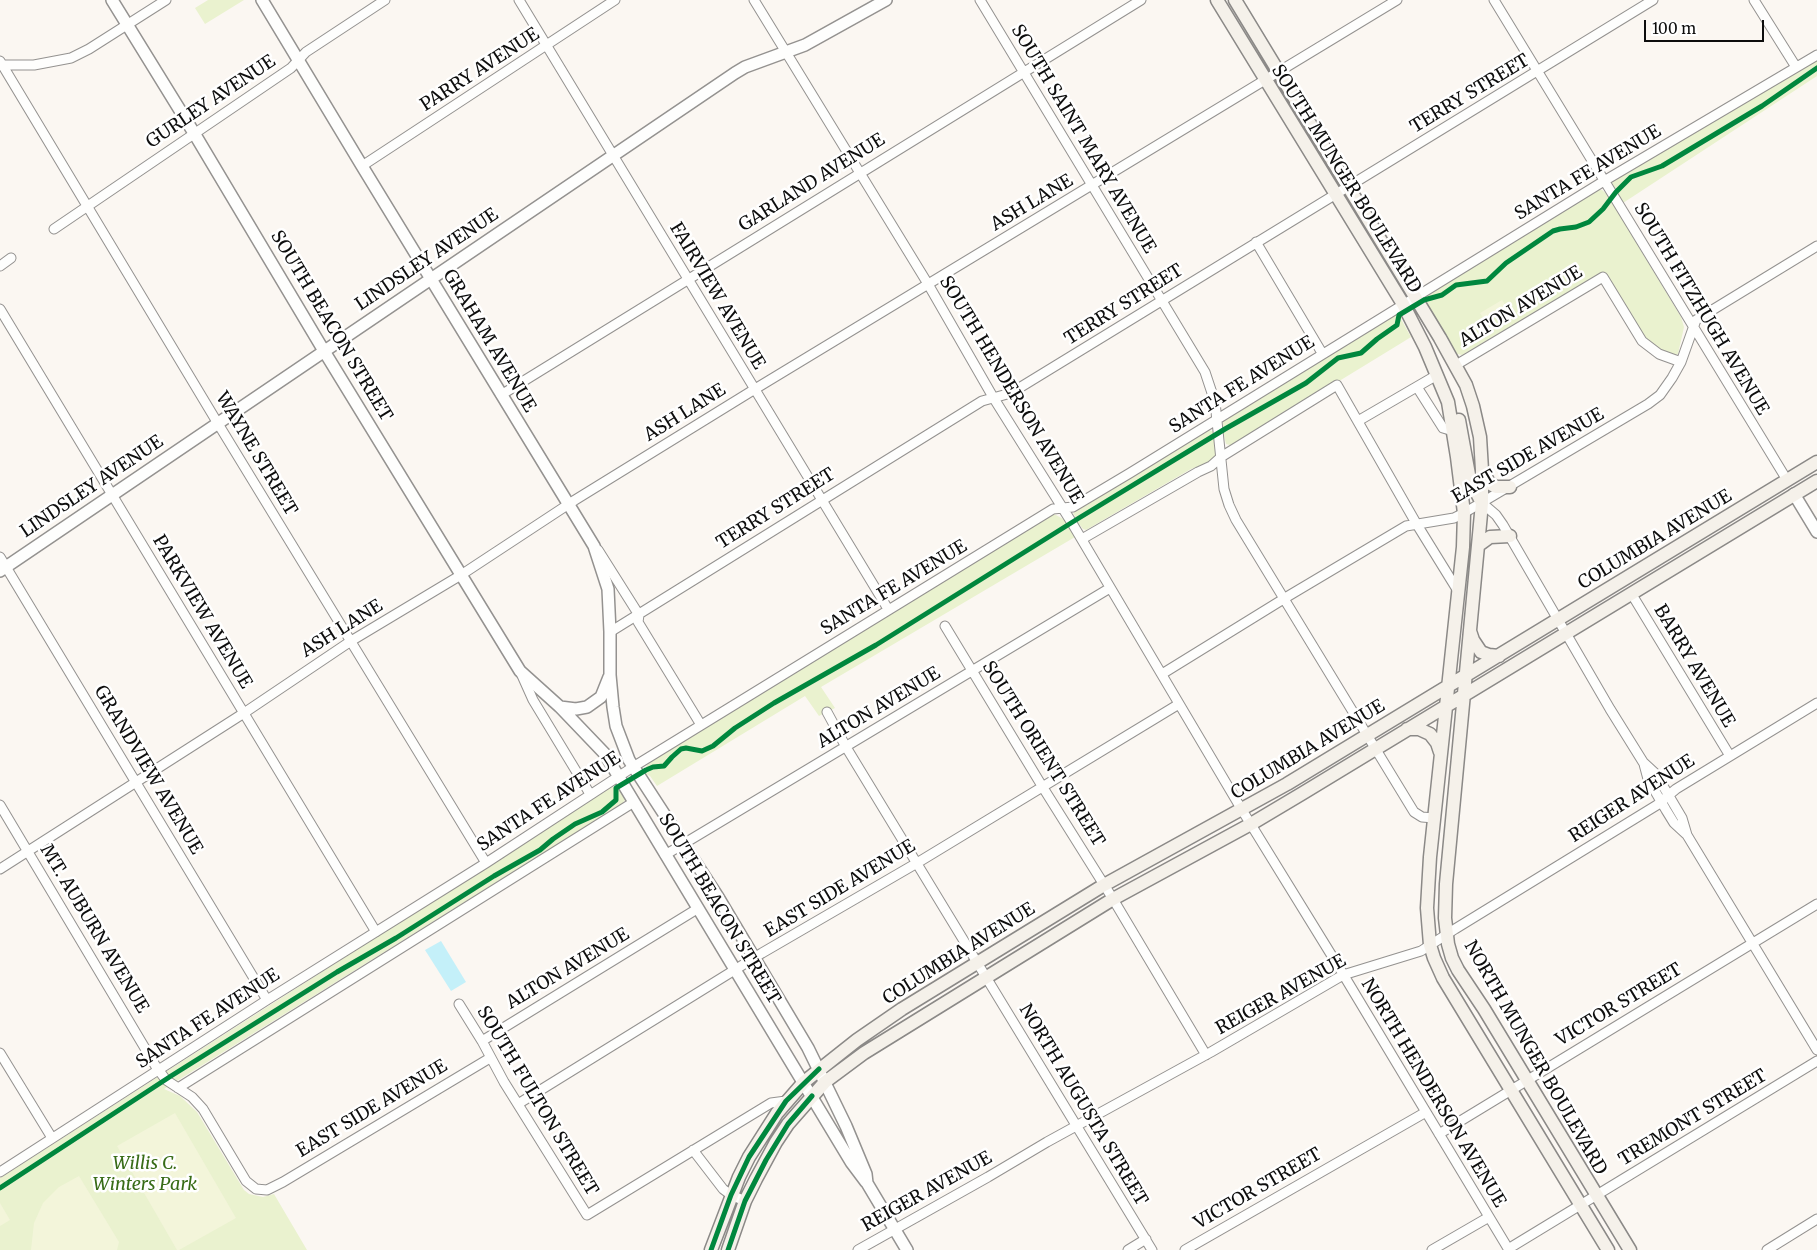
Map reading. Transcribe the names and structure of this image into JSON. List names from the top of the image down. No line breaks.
{"streets":{"main road":["SOUTH MUNGER BOULEVARD","COLUMBIA AVENUE","NORTH MUNGER BOULEVARD"],"street":["PARRY AVENUE","TERRY STREET","GURLEY AVENUE","SOUTH SAINT MARY AVENUE","SANTA FE AVENUE","GARLAND AVENUE","ASH LANE","LINDSLEY AVENUE","FAIRVIEW AVENUE","ALTON AVENUE","SOUTH FITZHUGH AVENUE","SOUTH BEACON STREET","GRAHAM AVENUE","SOUTH HENDERSON AVENUE","WAYNE STREET","EAST SIDE AVENUE","PARKVIEW AVENUE","BARRY AVENUE","SOUTH ORIENT STREET","GRANDVIEW AVENUE","REIGER AVENUE","MT. AUBURN AVENUE","VICTOR STREET","NORTH HENDERSON AVENUE","SOUTH FULTON STREET","NORTH AUGUSTA STREET","TREMONT STREET"]},"crossings":[["PARRY AVENUE","FAIRVIEW AVENUE"],["PARRY AVENUE","GRAHAM AVENUE"],["TERRY STREET","SOUTH SAINT MARY AVENUE"],["TERRY STREET","SOUTH MUNGER BOULEVARD"],["TERRY STREET","FAIRVIEW AVENUE"],["TERRY STREET","SOUTH FITZHUGH AVENUE"],["TERRY STREET","GRAHAM AVENUE"],["TERRY STREET","SOUTH HENDERSON AVENUE"],["GURLEY AVENUE","SOUTH BEACON STREET"],["GURLEY AVENUE","GRAHAM AVENUE"],["GURLEY AVENUE","WAYNE STREET"],["SOUTH SAINT MARY AVENUE","SANTA FE AVENUE"],["SOUTH SAINT MARY AVENUE","GARLAND AVENUE"],["SOUTH SAINT MARY AVENUE","ASH LANE"],["SOUTH SAINT MARY AVENUE","EAST SIDE AVENUE"],["SOUTH SAINT MARY AVENUE","COLUMBIA AVENUE"],["SOUTH SAINT MARY AVENUE","NORTH MUNGER BOULEVARD"],["SANTA FE AVENUE","SOUTH MUNGER BOULEVARD"],["SANTA FE AVENUE","FAIRVIEW AVENUE"],["SANTA FE AVENUE","SOUTH FITZHUGH AVENUE"],["SANTA FE AVENUE","SOUTH BEACON STREET"],["SANTA FE AVENUE","GRAHAM AVENUE"],["SANTA FE AVENUE","SOUTH HENDERSON AVENUE"],["SANTA FE AVENUE","WAYNE STREET"],["SANTA FE AVENUE","PARKVIEW AVENUE"],["SANTA FE AVENUE","GRANDVIEW AVENUE"],["SANTA FE AVENUE","MT. AUBURN AVENUE"],["SOUTH MUNGER BOULEVARD","ASH LANE"],["SOUTH MUNGER BOULEVARD","ALTON AVENUE"],["SOUTH MUNGER BOULEVARD","EAST SIDE AVENUE"],["SOUTH MUNGER BOULEVARD","COLUMBIA AVENUE"],["SOUTH MUNGER BOULEVARD","NORTH MUNGER BOULEVARD"],["GARLAND AVENUE","FAIRVIEW AVENUE"],["GARLAND AVENUE","GRAHAM AVENUE"],["GARLAND AVENUE","SOUTH HENDERSON AVENUE"],["ASH LANE","FAIRVIEW AVENUE"],["ASH LANE","SOUTH BEACON STREET"],["ASH LANE","GRAHAM AVENUE"],["ASH LANE","SOUTH HENDERSON AVENUE"],["ASH LANE","WAYNE STREET"],["ASH LANE","PARKVIEW AVENUE"],["ASH LANE","GRANDVIEW AVENUE"],["ASH LANE","MT. AUBURN AVENUE"],["LINDSLEY AVENUE","FAIRVIEW AVENUE"],["LINDSLEY AVENUE","SOUTH BEACON STREET"],["LINDSLEY AVENUE","GRAHAM AVENUE"],["LINDSLEY AVENUE","SOUTH HENDERSON AVENUE"],["LINDSLEY AVENUE","WAYNE STREET"],["LINDSLEY AVENUE","PARKVIEW AVENUE"],["LINDSLEY AVENUE","GRANDVIEW AVENUE"],["ALTON AVENUE","SOUTH BEACON STREET"],["ALTON AVENUE","SOUTH HENDERSON AVENUE"],["ALTON AVENUE","EAST SIDE AVENUE"],["ALTON AVENUE","SOUTH ORIENT STREET"],["ALTON AVENUE","SOUTH FULTON STREET"],["ALTON AVENUE","NORTH AUGUSTA STREET"],["SOUTH FITZHUGH AVENUE","EAST SIDE AVENUE"],["SOUTH FITZHUGH AVENUE","COLUMBIA AVENUE"],["SOUTH BEACON STREET","GRAHAM AVENUE"],["SOUTH BEACON STREET","EAST SIDE AVENUE"],["SOUTH BEACON STREET","COLUMBIA AVENUE"],["SOUTH HENDERSON AVENUE","EAST SIDE AVENUE"],["SOUTH HENDERSON AVENUE","COLUMBIA AVENUE"],["SOUTH HENDERSON AVENUE","NORTH HENDERSON AVENUE"],["EAST SIDE AVENUE","SOUTH ORIENT STREET"],["EAST SIDE AVENUE","MT. AUBURN AVENUE"],["EAST SIDE AVENUE","SOUTH FULTON STREET"],["EAST SIDE AVENUE","NORTH AUGUSTA STREET"],["COLUMBIA AVENUE","BARRY AVENUE"],["COLUMBIA AVENUE","SOUTH ORIENT STREET"],["COLUMBIA AVENUE","NORTH MUNGER BOULEVARD"],["COLUMBIA AVENUE","NORTH HENDERSON AVENUE"],["COLUMBIA AVENUE","NORTH AUGUSTA STREET"],["BARRY AVENUE","REIGER AVENUE"],["SOUTH ORIENT STREET","REIGER AVENUE"],["REIGER AVENUE","NORTH MUNGER BOULEVARD"],["REIGER AVENUE","NORTH HENDERSON AVENUE"],["REIGER AVENUE","NORTH AUGUSTA STREET"],["VICTOR STREET","NORTH MUNGER BOULEVARD"],["VICTOR STREET","NORTH HENDERSON AVENUE"],["NORTH MUNGER BOULEVARD","TREMONT STREET"],["NORTH HENDERSON AVENUE","TREMONT STREET"]],"parks":["Willis C. Winters Park"],"scale_bar":"100 m"}
